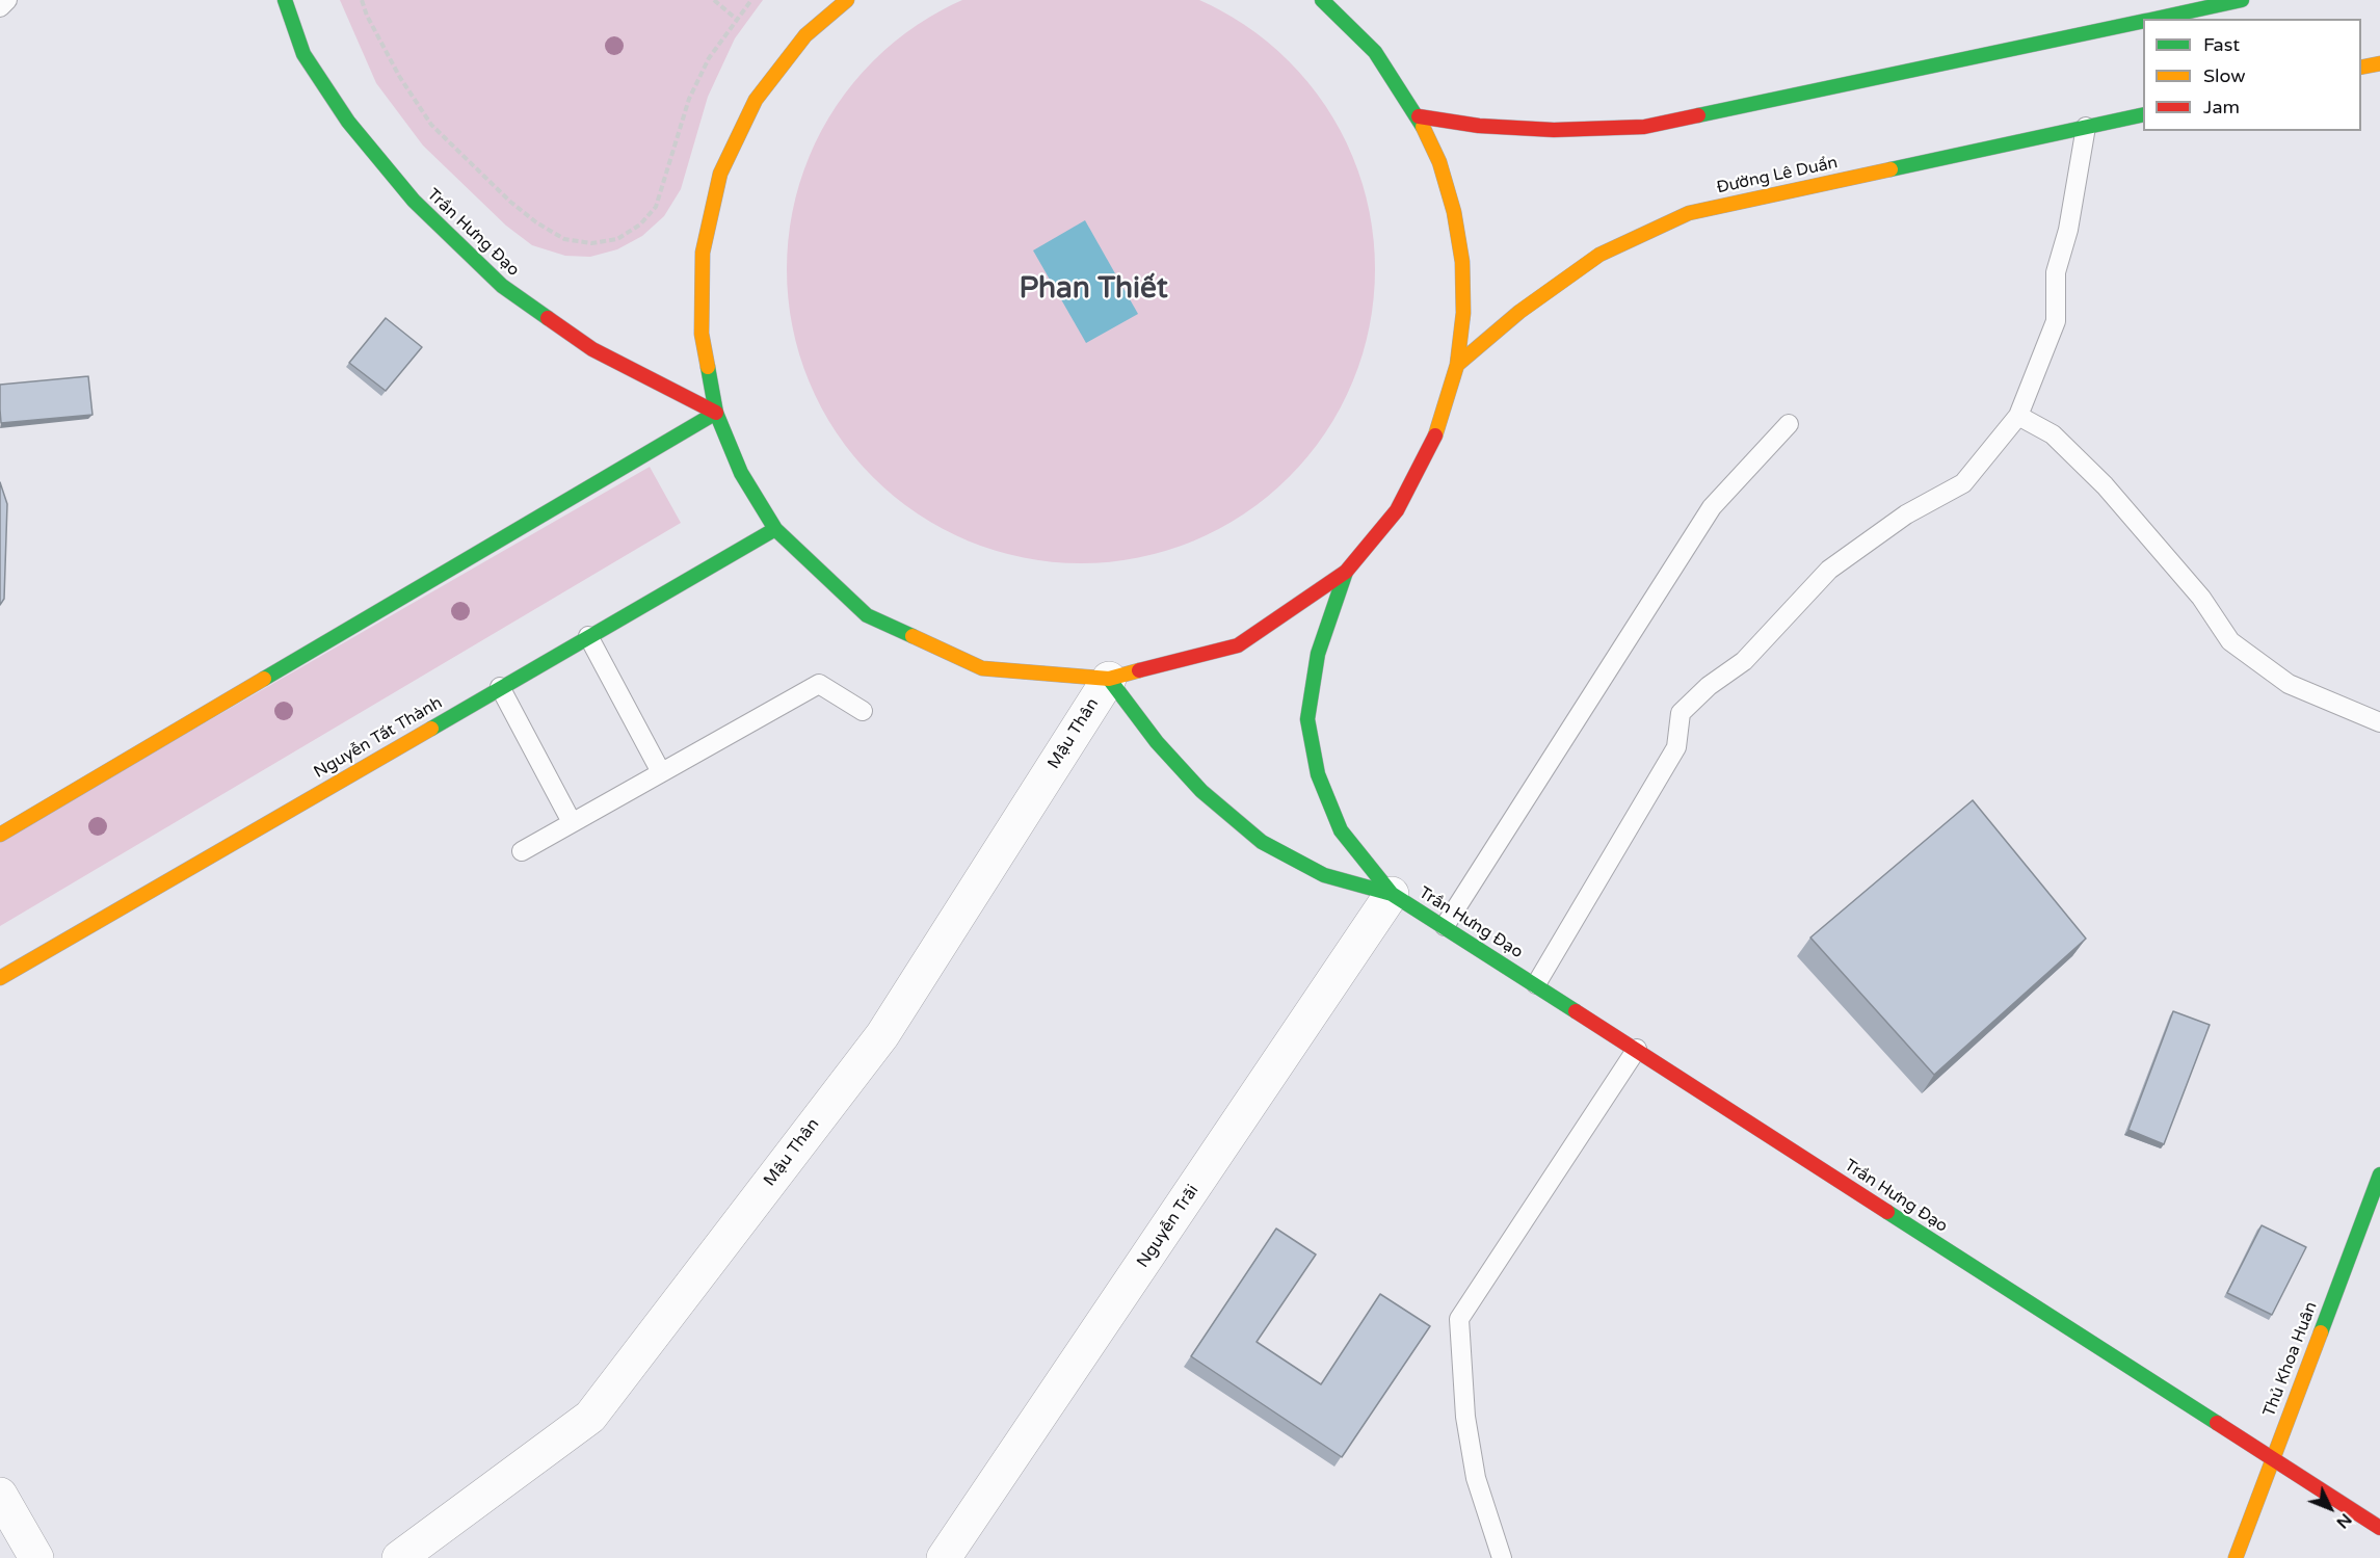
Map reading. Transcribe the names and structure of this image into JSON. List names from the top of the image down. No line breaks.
{"streets":{"main road":["Đường Lê Duẩn","Trần Hưng Đạo","Nguyễn Tất Thành","Thủ Khoa Huân"],"street":["Mậu Thân","Nguyễn Trãi"]},"crossings":[["Trần Hưng Đạo","Mậu Thân"],["Trần Hưng Đạo","Nguyễn Trãi"],["Trần Hưng Đạo","Thủ Khoa Huân"]],"districts":["Phan Thiết"],"legend":["Fast","Slow","Jam"],"north":"bottom right"}
